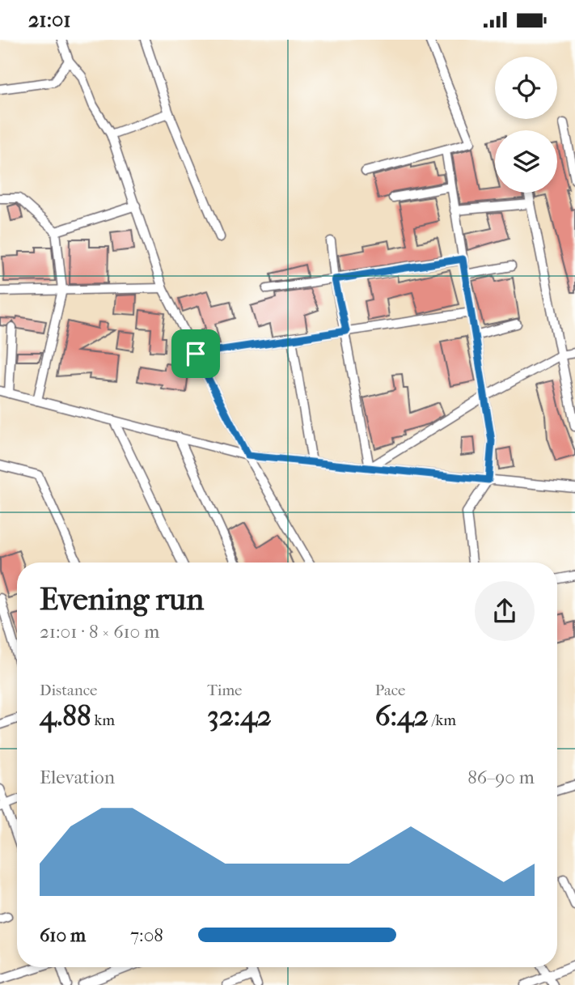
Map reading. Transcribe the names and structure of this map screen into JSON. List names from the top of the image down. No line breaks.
{"page":{"status":"21:01","heading":["Evening run","21:01 · 8 × 610 m"],"stats":[["Distance","4.88 km"],["Time","32:42"],["Pace","6:42 /km"]],"chart":["Elevation","86–90 m"],"list":[{"name":"610 m","note":"7:08"}]}}
